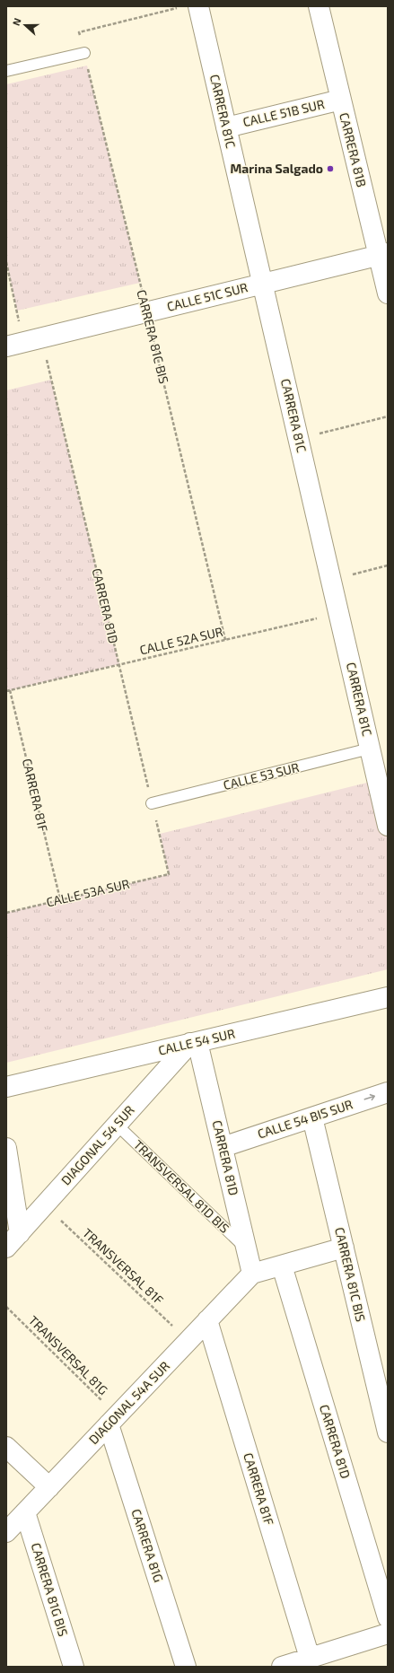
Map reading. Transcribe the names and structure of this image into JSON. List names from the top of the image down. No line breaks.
{"streets":{"street":["CARRERA 81C","CALLE 51B SUR","CARRERA 81B","CALLE 51C SUR","CARRERA 81C BIS","CARRERA 81D","CARRERA 81F","CALLE 54 SUR","CALLE 54 BIS SUR","DIAGONAL 54 SUR","DIAGONAL 54A SUR","CARRERA 81G","CARRERA 81G BIS"],"lane":["CALLE 53 SUR","TRANSVERSAL 81D BIS"],"path":["CALLE 52A SUR","CALLE 53A SUR","TRANSVERSAL 81F","TRANSVERSAL 81G"]},"crossings":[["CARRERA 81C","CALLE 51B SUR"],["CARRERA 81C","CALLE 51C SUR"],["CARRERA 81C","CALLE 52A SUR"],["CARRERA 81C","CALLE 53 SUR"],["CALLE 51B SUR","CARRERA 81B"],["CARRERA 81B","CALLE 51C SUR"],["CALLE 51C SUR","CARRERA 81C BIS"],["CALLE 51C SUR","CARRERA 81D"],["CARRERA 81C BIS","CALLE 52A SUR"],["CARRERA 81C BIS","CALLE 54 BIS SUR"],["CARRERA 81D","CALLE 52A SUR"],["CARRERA 81D","CALLE 53 SUR"],["CARRERA 81D","CALLE 53A SUR"],["CARRERA 81D","CALLE 54 SUR"],["CARRERA 81D","CALLE 54 BIS SUR"],["CARRERA 81D","DIAGONAL 54 SUR"],["CARRERA 81D","TRANSVERSAL 81D BIS"],["CARRERA 81D","DIAGONAL 54A SUR"],["CALLE 52A SUR","CARRERA 81F"],["CARRERA 81F","CALLE 53A SUR"],["CARRERA 81F","DIAGONAL 54A SUR"],["CALLE 54 SUR","DIAGONAL 54 SUR"],["DIAGONAL 54 SUR","TRANSVERSAL 81D BIS"],["DIAGONAL 54 SUR","TRANSVERSAL 81F"],["TRANSVERSAL 81F","DIAGONAL 54A SUR"],["TRANSVERSAL 81G","DIAGONAL 54A SUR"],["TRANSVERSAL 81G","CARRERA 81G"],["DIAGONAL 54A SUR","CARRERA 81G"],["DIAGONAL 54A SUR","CARRERA 81G BIS"]],"one_way":["CALLE 54 BIS SUR"],"places":["Marina Salgado"],"north":"left"}
